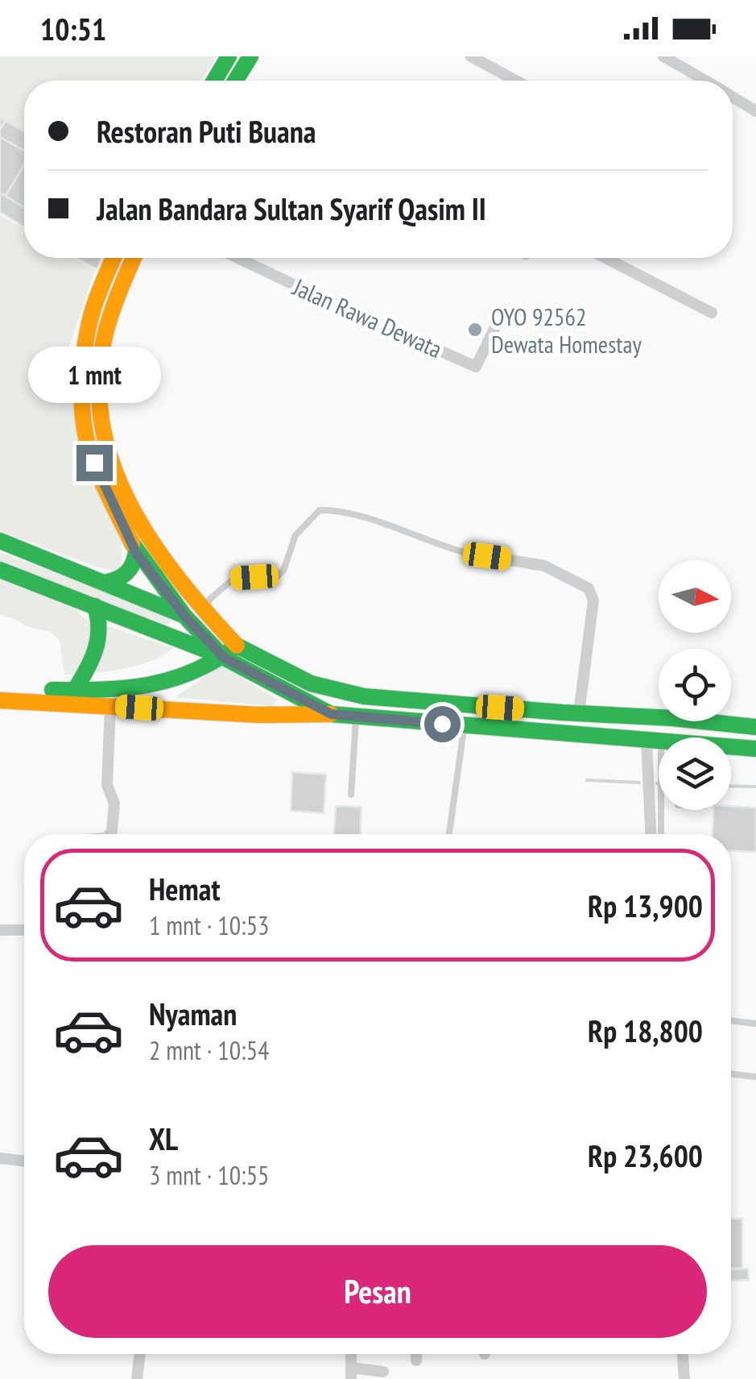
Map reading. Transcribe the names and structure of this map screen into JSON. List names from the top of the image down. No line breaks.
{"streets":{"street":["Jalan Rawa Dewata"]},"places":["OYO 92562 Dewata Homestay"],"north":"right","page":{"status":"10:51","banner":["Restoran Puti Buana","Jalan Bandara Sultan Syarif Qasim II"],"bubble":"1 mnt","list":[{"name":"Hemat","note":"1 mnt · 10:53","value":"Rp 13,900"},{"name":"Nyaman","note":"2 mnt · 10:54","value":"Rp 18,800"},{"name":"XL","note":"3 mnt · 10:55","value":"Rp 23,600"}],"buttons":"Pesan"}}
